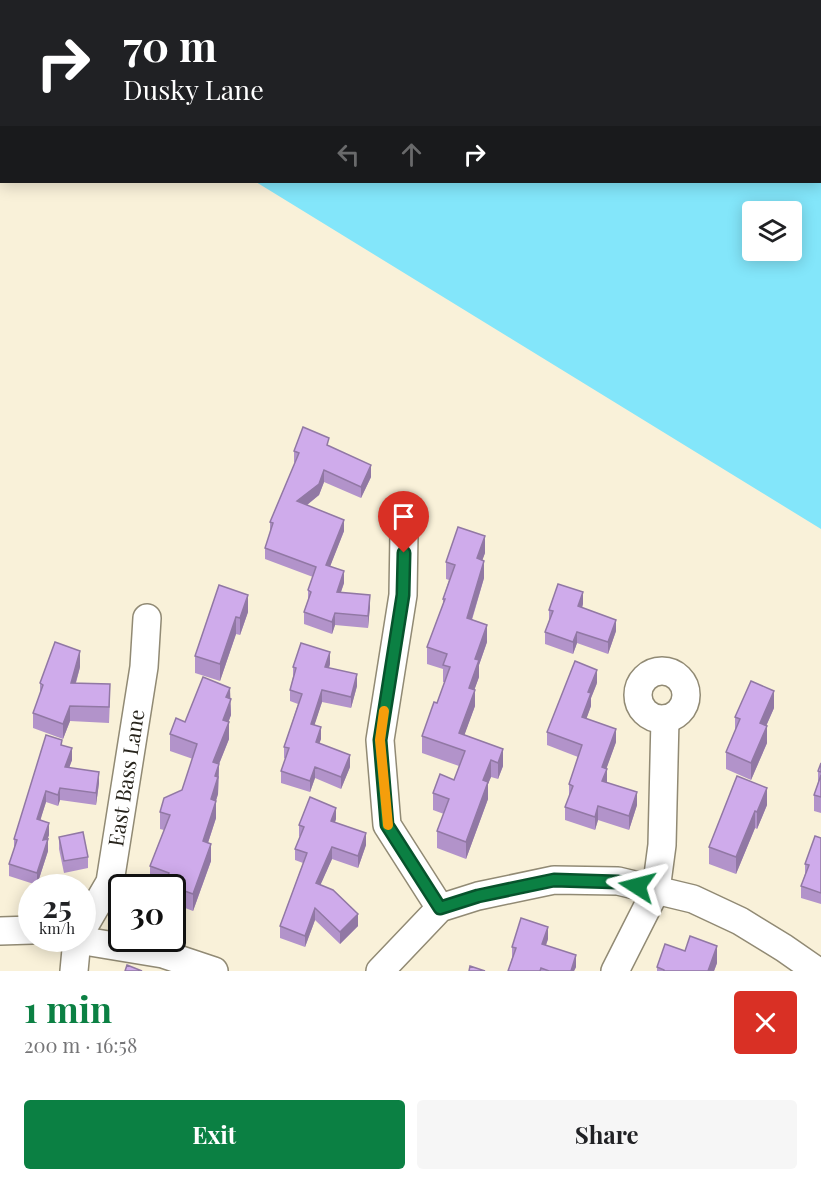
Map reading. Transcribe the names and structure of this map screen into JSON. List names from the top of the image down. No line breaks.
{"streets":{"street":["East Bass Lane"]},"page":{"turn":["70 m","Dusky Lane"],"speed":"25 km/h","limit":"30","heading":["1 min","200 m · 16:58"],"buttons":["Exit","Share"]}}
